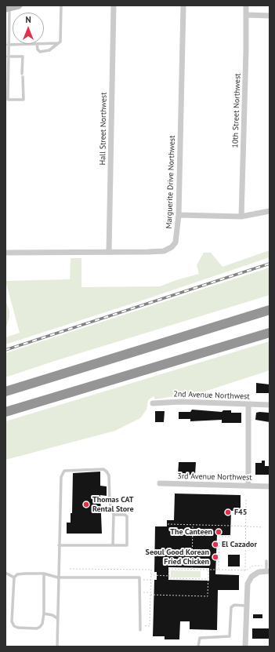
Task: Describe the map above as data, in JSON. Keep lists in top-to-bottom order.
{
  "streets": {
    "street": [
      "10th Street Northwest",
      "Hall Street Northwest",
      "Marguerite Drive Northwest",
      "2nd Avenue Northwest",
      "3rd Avenue Northwest"
    ]
  },
  "crossings": [
    ["Hall Street Northwest", "Marguerite Drive Northwest"]
  ],
  "places": [
    "Thomas CAT Rental Store",
    "F45",
    "The Canteen",
    "El Cazador",
    "Seoul Good Korean Fried Chicken"
  ],
  "north": "top"
}
